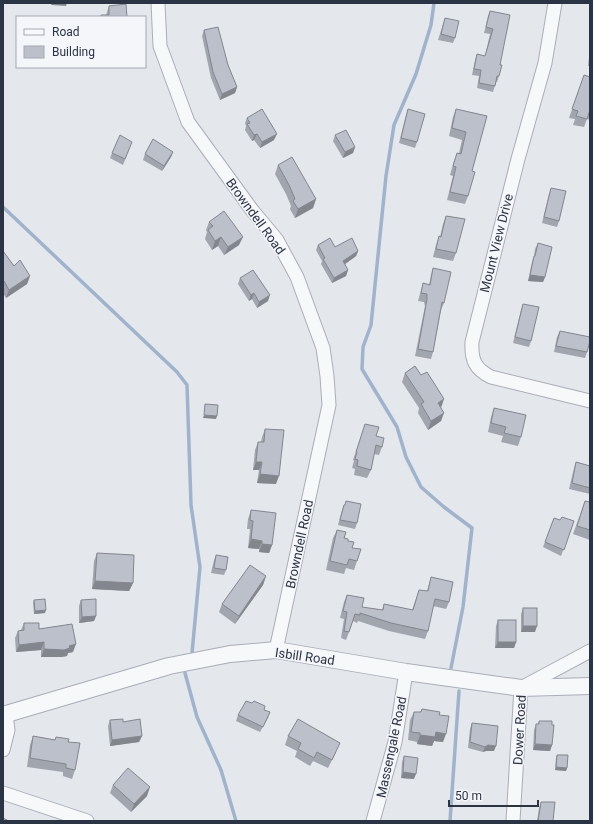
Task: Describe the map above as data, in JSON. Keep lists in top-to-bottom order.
{
  "streets": {
    "street": [
      "Browndell Road",
      "Mount View Drive",
      "Isbill Road",
      "Dower Road",
      "Massengale Road"
    ]
  },
  "crossings": [
    ["Browndell Road", "Isbill Road"],
    ["Isbill Road", "Dower Road"],
    ["Isbill Road", "Massengale Road"]
  ],
  "legend": ["Road", "Building"],
  "scale_bar": "50 m"
}
